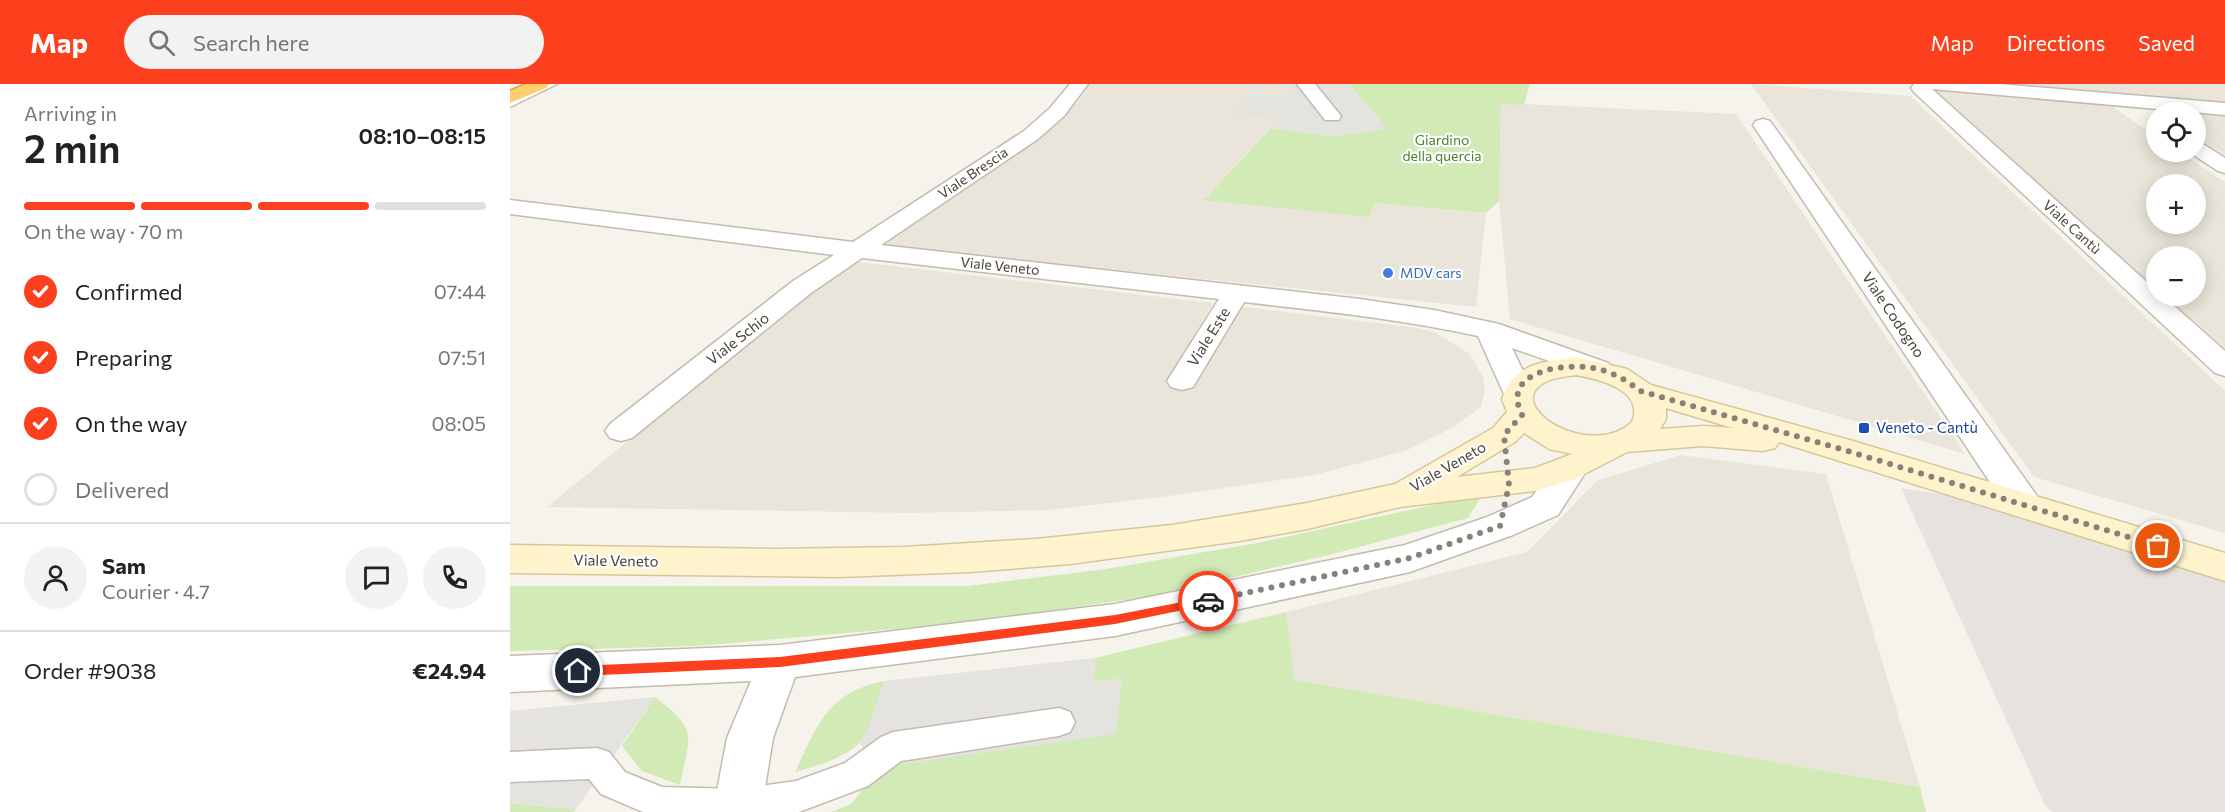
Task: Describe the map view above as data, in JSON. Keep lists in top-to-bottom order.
{
  "streets": {
    "main road": ["Viale Veneto"],
    "street": [
      "Viale Brescia",
      "Viale Cantù",
      "Viale Codogno",
      "Viale Este",
      "Viale Schio"
    ]
  },
  "crossings": [
    ["Viale Brescia", "Viale Veneto"],
    ["Viale Brescia", "Viale Schio"],
    ["Viale Veneto", "Viale Este"],
    ["Viale Veneto", "Viale Schio"]
  ],
  "parks": ["Giardino della quercia"],
  "places": {
    "other": ["MDV cars"],
    "transit": ["Veneto - Cantù"]
  },
  "page": {
    "header": "Map",
    "search": "Search here",
    "nav": ["Map", "Directions", "Saved"],
    "heading": ["2 min", "Arriving in", "08:10–08:15"],
    "panel": [
      "Sam",
      "Courier · 4.7",
      "Order #9038",
      "€24.94"
    ],
    "map_buttons": ["+", "−"],
    "bar": "On the way · 70 m",
    "list": [
      ["Confirmed", "07:44"],
      ["Preparing", "07:51"],
      ["On the way", "08:05"],
      "Delivered"
    ]
  }
}
